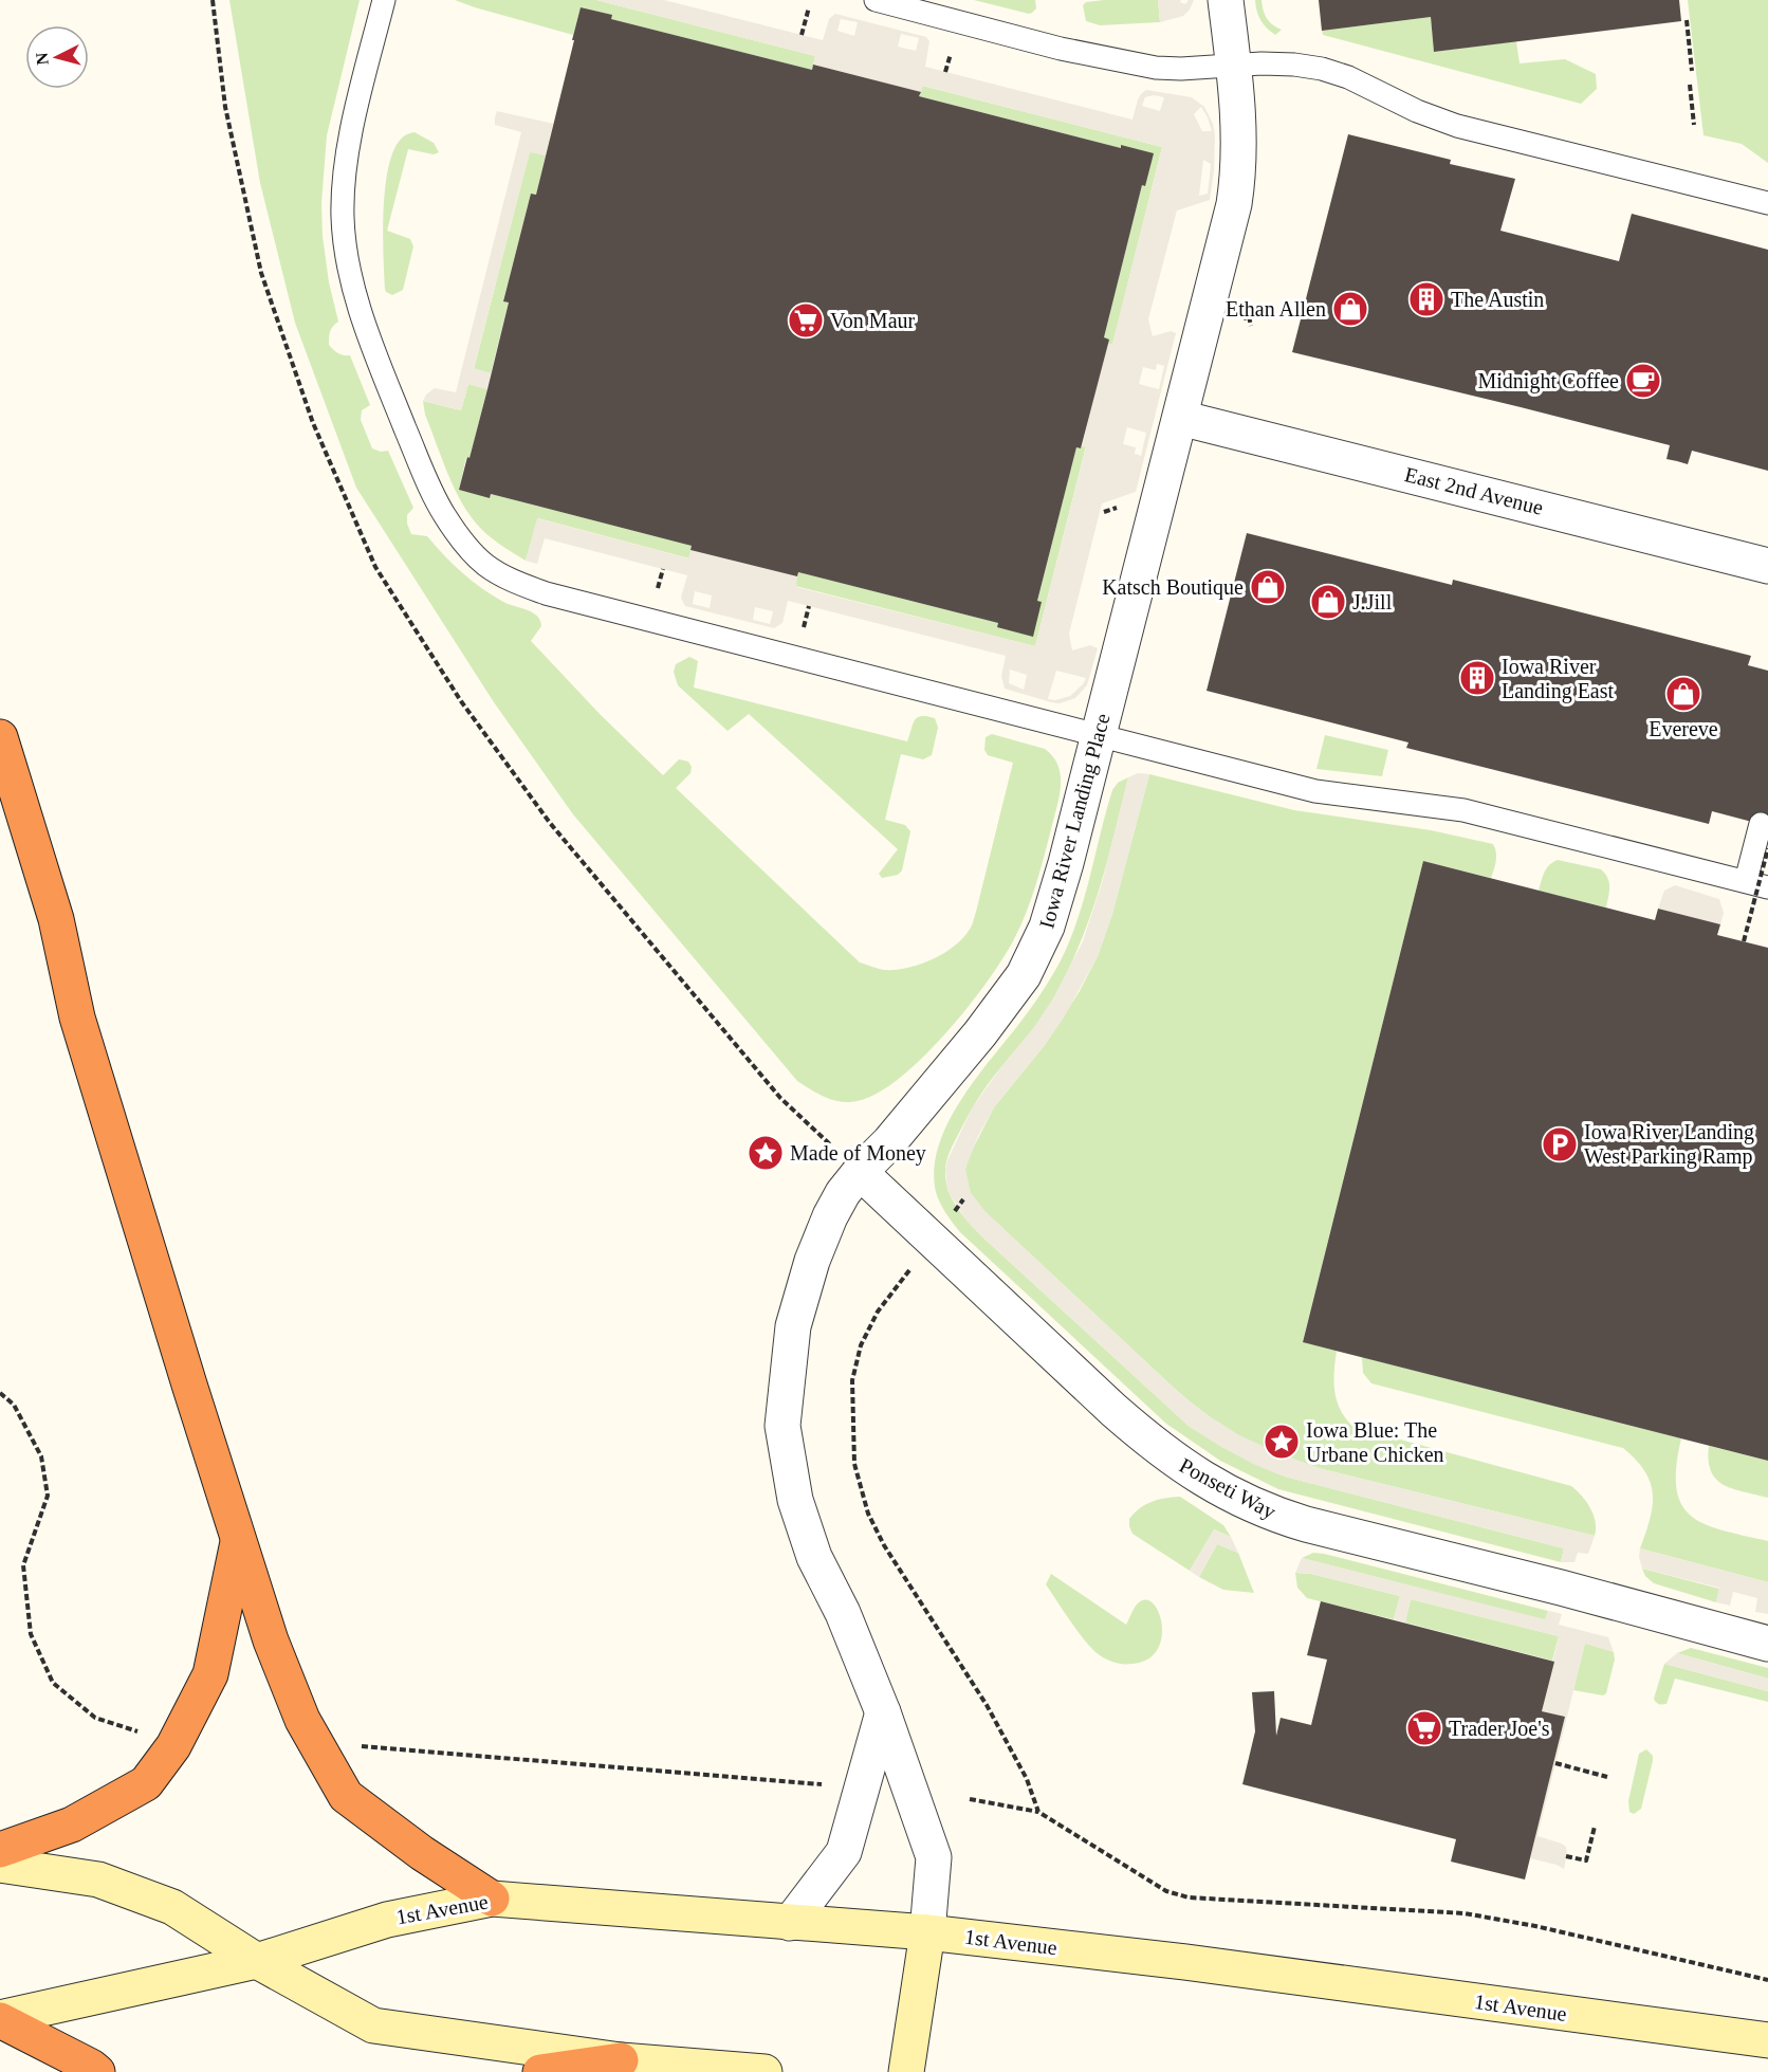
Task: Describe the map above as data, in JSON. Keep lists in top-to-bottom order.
{
  "streets": {
    "main road": ["1st Avenue"],
    "street": ["East 2nd Avenue", "Iowa River Landing Place", "Ponseti Way"]
  },
  "crossings": [
    ["East 2nd Avenue", "Iowa River Landing Place"],
    ["Iowa River Landing Place", "Ponseti Way"],
    ["Iowa River Landing Place", "1st Avenue"]
  ],
  "places": {
    "building": ["The Austin", "Iowa River Landing East"],
    "shop": [
      "Ethan Allen",
      "Katsch Boutique",
      "J.Jill",
      "Evereve"
    ],
    "supermarket": ["Von Maur", "Trader Joe's"],
    "cafe": ["Midnight Coffee"],
    "parking": ["Iowa River Landing West Parking Ramp"],
    "place": ["Made of Money", "Iowa Blue: The Urbane Chicken"]
  },
  "north": "left"
}
